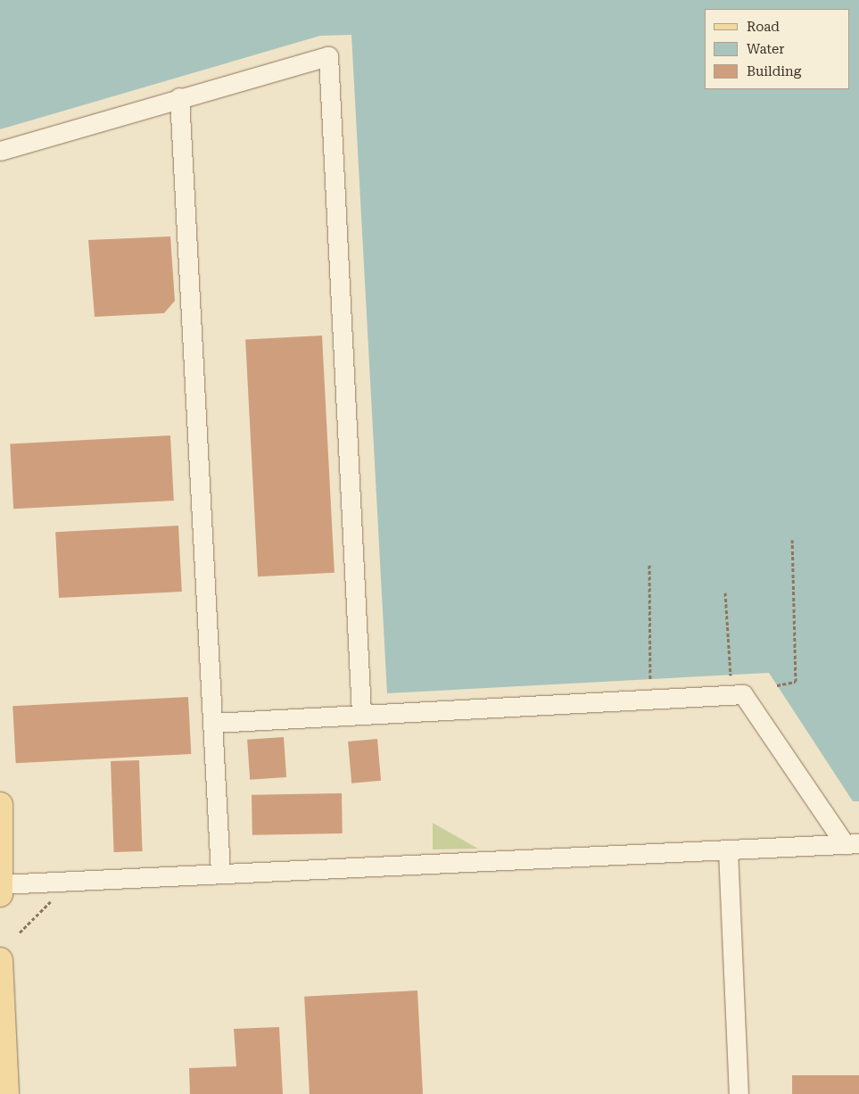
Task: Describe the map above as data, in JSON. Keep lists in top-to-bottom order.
{
  "legend": ["Road", "Water", "Building"]
}
